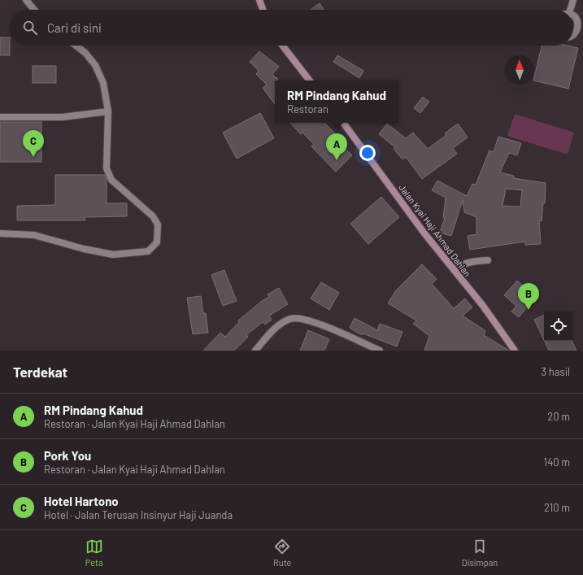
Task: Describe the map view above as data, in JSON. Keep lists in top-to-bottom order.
{
  "streets": {
    "main road": ["Jalan Kyai Haji Ahmad Dahlan"]
  },
  "north": "top",
  "page": {
    "search": "Cari di sini",
    "popup": ["RM Pindang Kahud", "Restoran"],
    "pins": ["C", "A", "B"],
    "heading": ["Terdekat", "3 hasil"],
    "list": [
      {
        "mark": "A",
        "name": "RM Pindang Kahud",
        "note": "Restoran · Jalan Kyai Haji Ahmad Dahlan",
        "value": "20 m"
      },
      {
        "mark": "B",
        "name": "Pork You",
        "note": "Restoran · Jalan Kyai Haji Ahmad Dahlan",
        "value": "140 m"
      },
      {
        "mark": "C",
        "name": "Hotel Hartono",
        "note": "Hotel · Jalan Terusan Insinyur Haji Juanda",
        "value": "210 m"
      }
    ],
    "nav": ["Peta", "Rute", "Disimpan"]
  }
}
